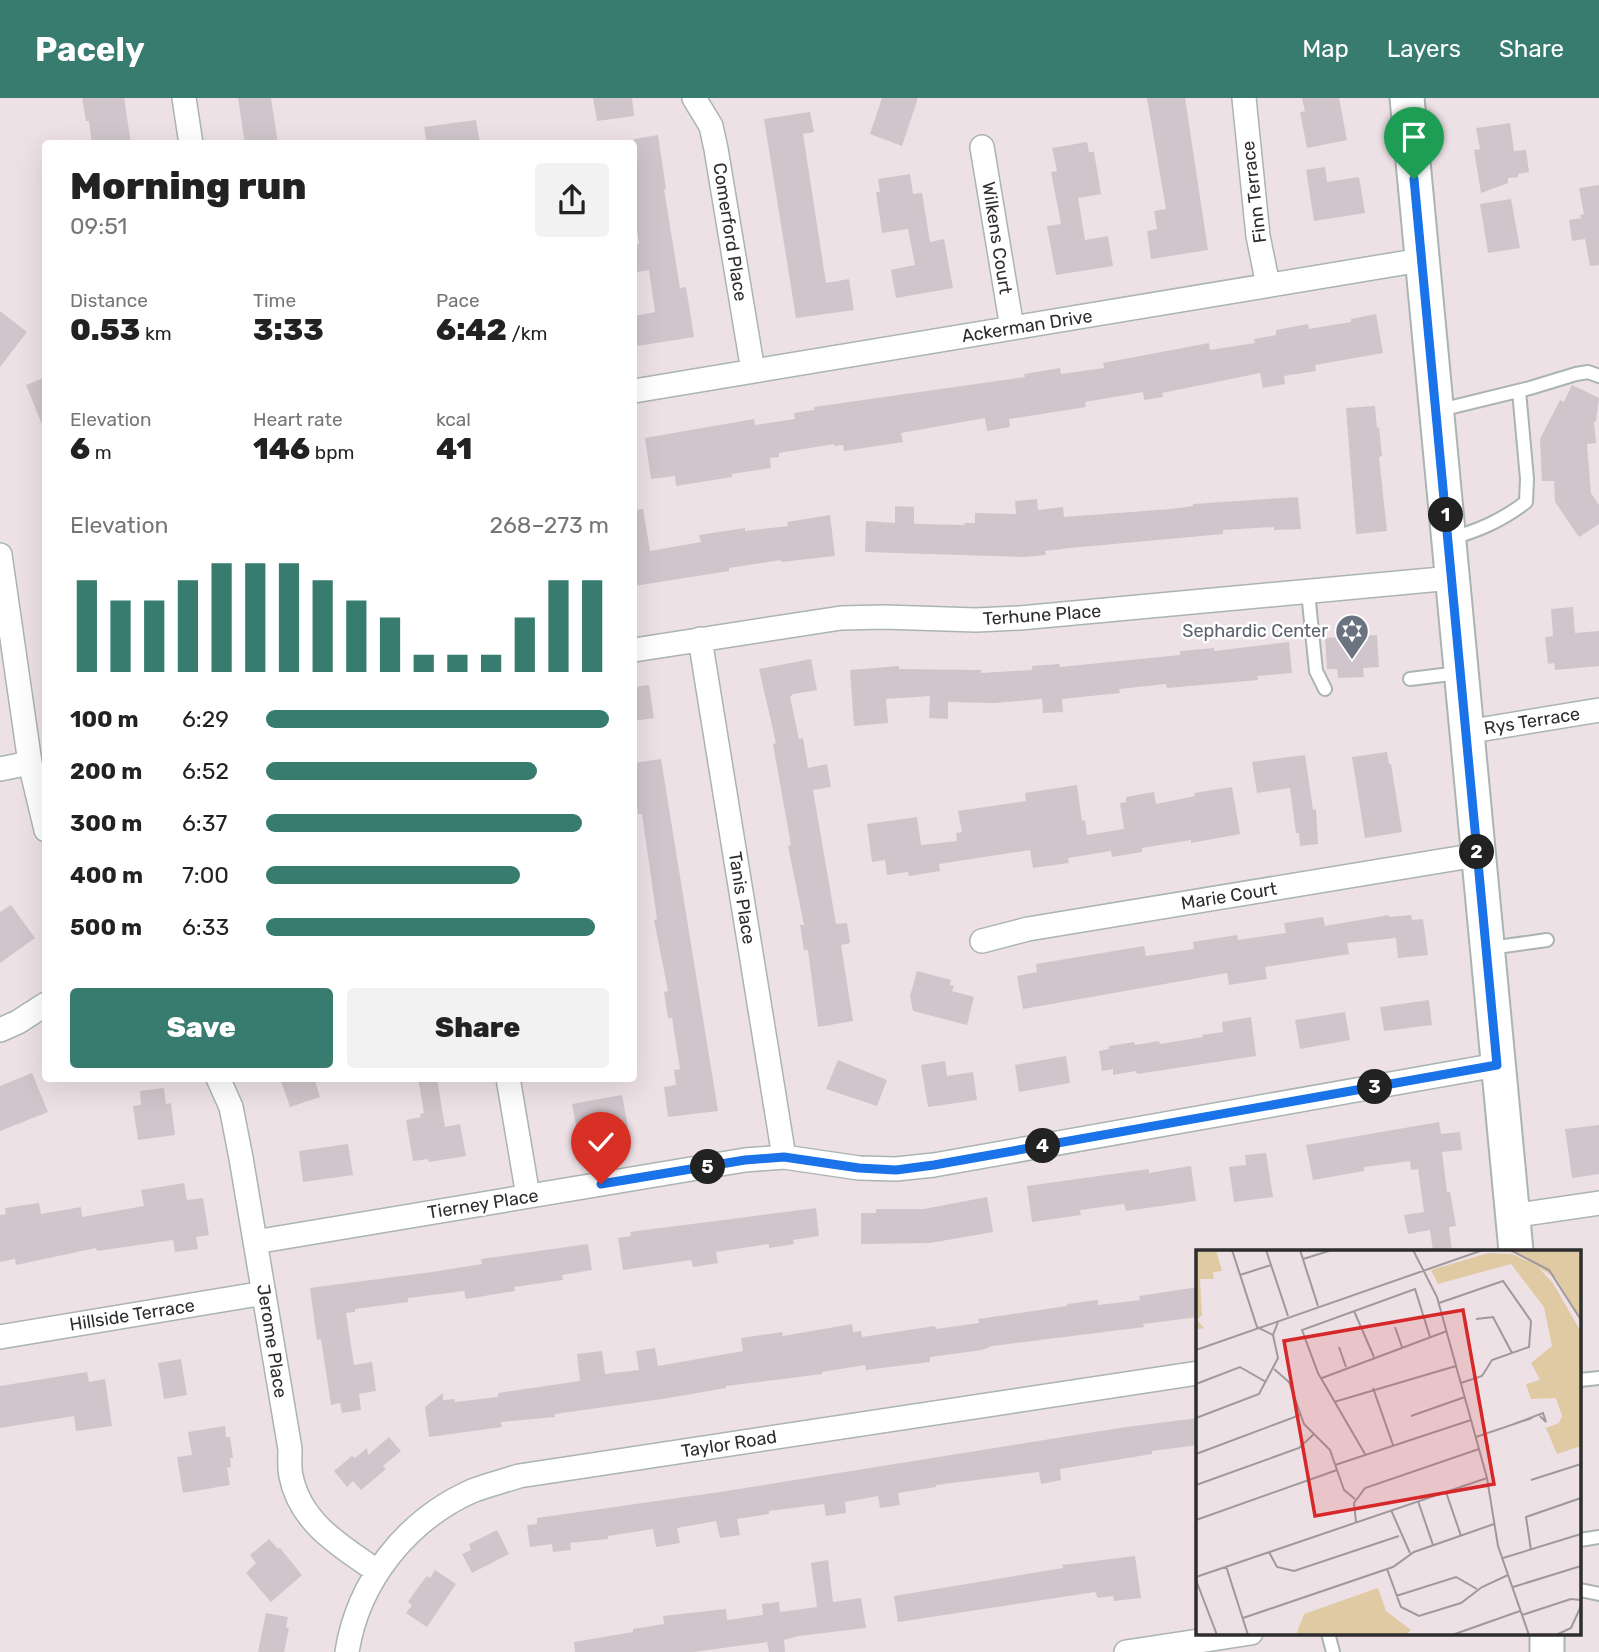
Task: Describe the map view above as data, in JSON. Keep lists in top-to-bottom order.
{
  "streets": {
    "street": [
      "Finn Terrace",
      "Comerford Place",
      "Wilkens Court",
      "Ackerman Drive",
      "Terhune Place",
      "Rys Terrace",
      "Marie Court",
      "Tanis Place",
      "Tierney Place",
      "Hillside Terrace",
      "Jerome Place",
      "Taylor Road"
    ]
  },
  "crossings": [
    ["Finn Terrace", "Ackerman Drive"],
    ["Comerford Place", "Ackerman Drive"],
    ["Wilkens Court", "Ackerman Drive"],
    ["Terhune Place", "Tanis Place"],
    ["Tanis Place", "Tierney Place"],
    ["Tierney Place", "Jerome Place"],
    ["Hillside Terrace", "Jerome Place"],
    ["Jerome Place", "Taylor Road"]
  ],
  "places": {
    "synagogue": ["Sephardic Center"]
  },
  "page": {
    "header": "Pacely",
    "nav": ["Map", "Layers", "Share"],
    "heading": ["Morning run", "09:51"],
    "stats": [
      ["Distance", "0.53 km"],
      ["Time", "3:33"],
      ["Pace", "6:42 /km"],
      ["Elevation", "6 m"],
      ["Heart rate", "146 bpm"],
      ["kcal", "41"]
    ],
    "pins": [
      "1",
      "2",
      "3",
      "4",
      "5"
    ],
    "chart": ["Elevation", "268–273 m"],
    "list": [
      {
        "name": "100 m",
        "note": "6:29"
      },
      {
        "name": "200 m",
        "note": "6:52"
      },
      {
        "name": "300 m",
        "note": "6:37"
      },
      {
        "name": "400 m",
        "note": "7:00"
      },
      {
        "name": "500 m",
        "note": "6:33"
      }
    ],
    "buttons": ["Save", "Share"]
  }
}
